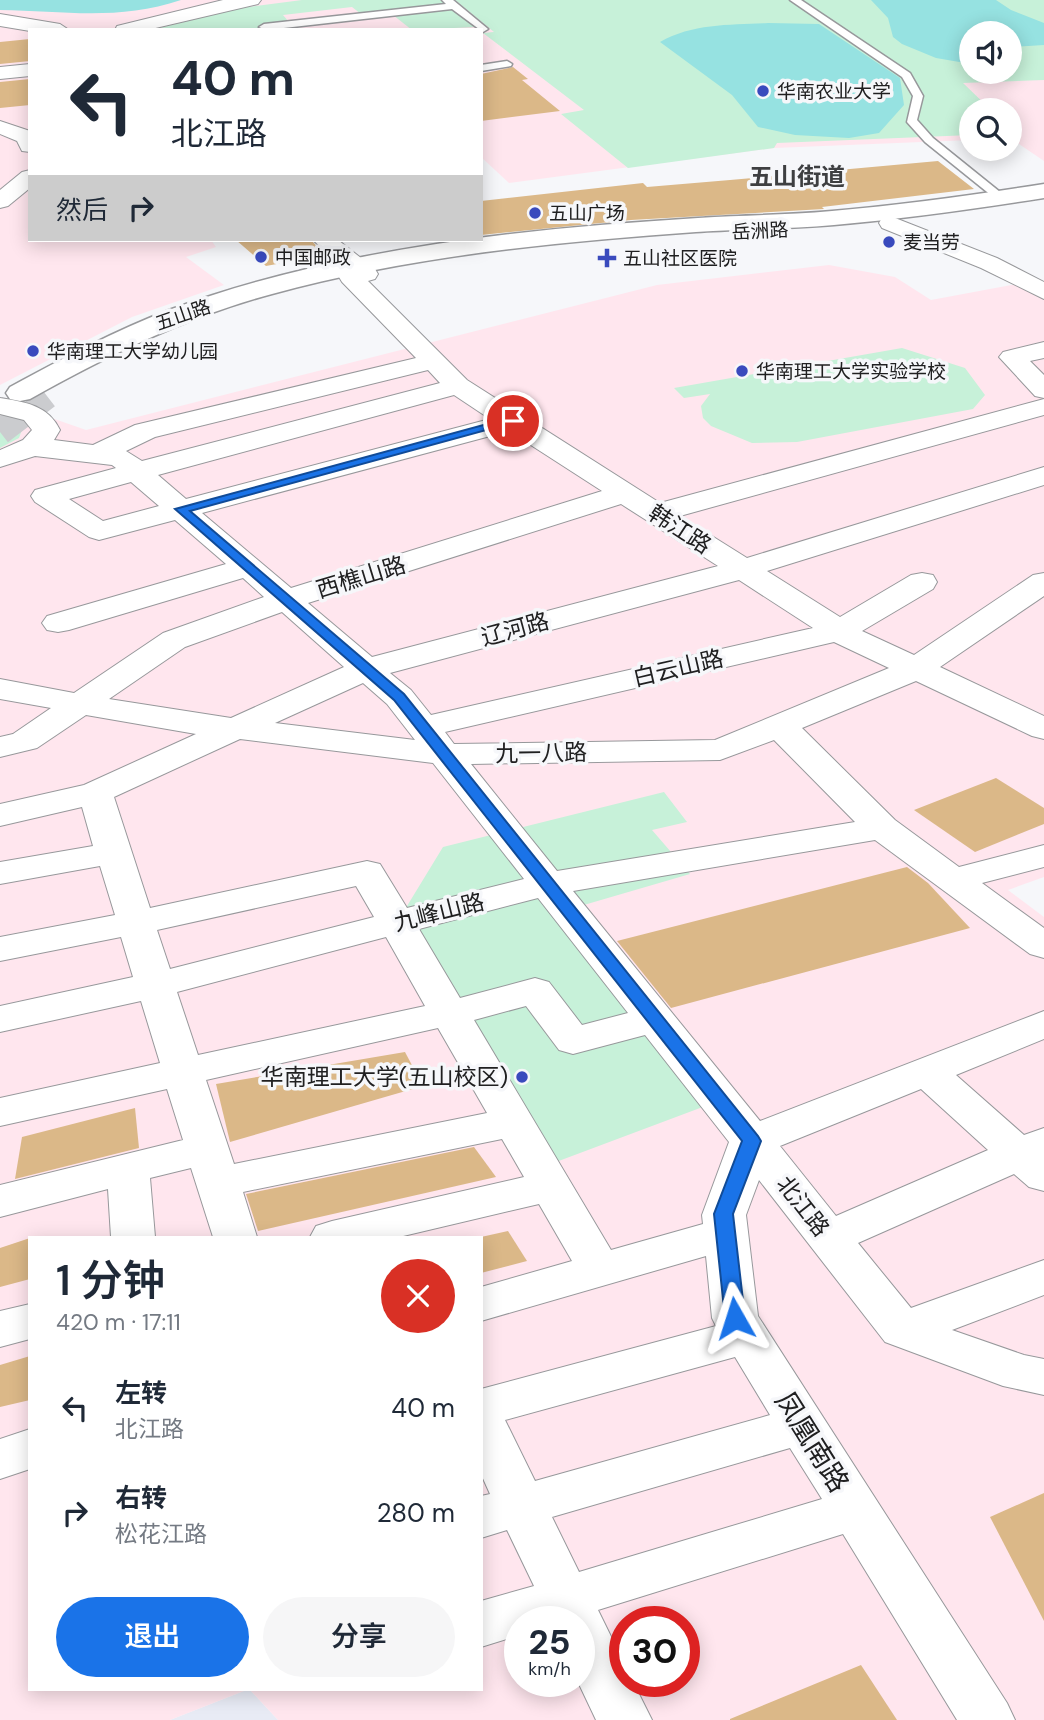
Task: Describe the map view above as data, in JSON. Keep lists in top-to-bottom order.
{
  "streets": {
    "main road": ["岳洲路", "五山路"],
    "street": [
      "韩江路",
      "西樵山路",
      "辽河路",
      "白云山路",
      "九一八路",
      "九峰山路",
      "北江路",
      "凤凰南路"
    ]
  },
  "crossings": [
    ["岳洲路", "五山路"],
    ["岳洲路", "韩江路"],
    ["五山路", "韩江路"],
    ["韩江路", "西樵山路"],
    ["韩江路", "辽河路"],
    ["韩江路", "白云山路"],
    ["韩江路", "九一八路"],
    ["西樵山路", "九一八路"],
    ["西樵山路", "北江路"],
    ["辽河路", "九一八路"],
    ["辽河路", "北江路"],
    ["白云山路", "九一八路"],
    ["白云山路", "北江路"],
    ["九一八路", "北江路"],
    ["九峰山路", "北江路"],
    ["北江路", "凤凰南路"]
  ],
  "districts": ["五山街道"],
  "places": {
    "other": [
      "华南农业大学",
      "五山广场",
      "麦当劳",
      "中国邮政",
      "华南理工大学幼儿园",
      "华南理工大学实验学校",
      "华南理工大学(五山校区)"
    ],
    "health": ["五山社区医院"]
  },
  "page": {
    "turn": ["40 m", "北江路"],
    "then": "然后",
    "heading": ["1 分钟", "420 m · 17:11"],
    "list": [
      {
        "name": "左转",
        "note": "北江路",
        "value": "40 m"
      },
      {
        "name": "右转",
        "note": "松花江路",
        "value": "280 m"
      }
    ],
    "buttons": ["退出", "分享"],
    "speed": "25 km/h",
    "limit": "30"
  }
}
